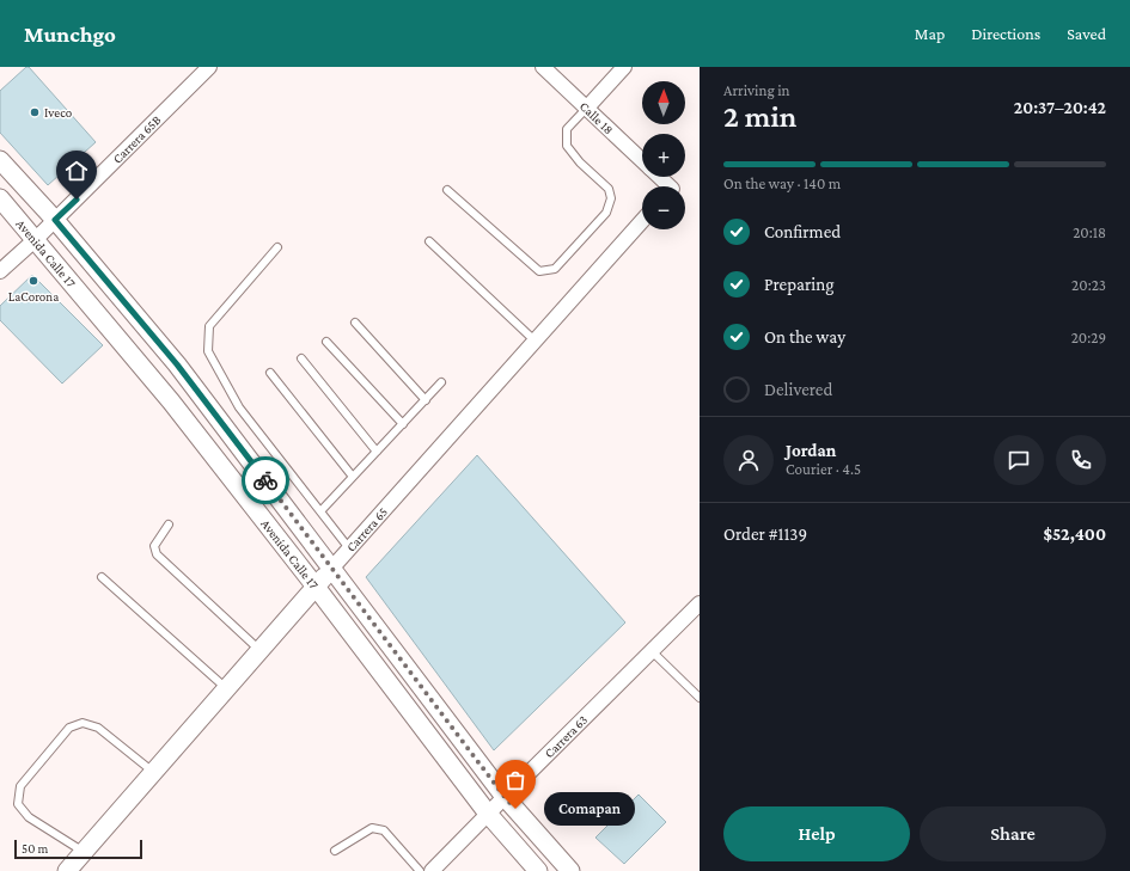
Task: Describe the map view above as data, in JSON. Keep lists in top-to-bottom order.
{
  "streets": {
    "street": [
      "Calle 18",
      "Carrera 65B",
      "Avenida Calle 17",
      "Carrera 65",
      "Carrera 63"
    ]
  },
  "crossings": [
    ["Carrera 65B", "Avenida Calle 17"],
    ["Avenida Calle 17", "Carrera 65"],
    ["Avenida Calle 17", "Carrera 63"]
  ],
  "places": ["Iveco", "LaCorona", "Comapan"],
  "scale_bar": "50 m",
  "north": "top",
  "page": {
    "header": "Munchgo",
    "nav": ["Map", "Directions", "Saved"],
    "heading": ["2 min", "Arriving in", "20:37–20:42"],
    "panel": [
      "Jordan",
      "Courier · 4.5",
      "Order #1139",
      "$52,400"
    ],
    "map_buttons": ["+", "−"],
    "bar": "On the way · 140 m",
    "list": [
      ["Confirmed", "20:18"],
      ["Preparing", "20:23"],
      ["On the way", "20:29"],
      "Delivered"
    ],
    "bubble": "Comapan",
    "buttons": ["Help", "Share"],
    "scale": "50 m"
  }
}
